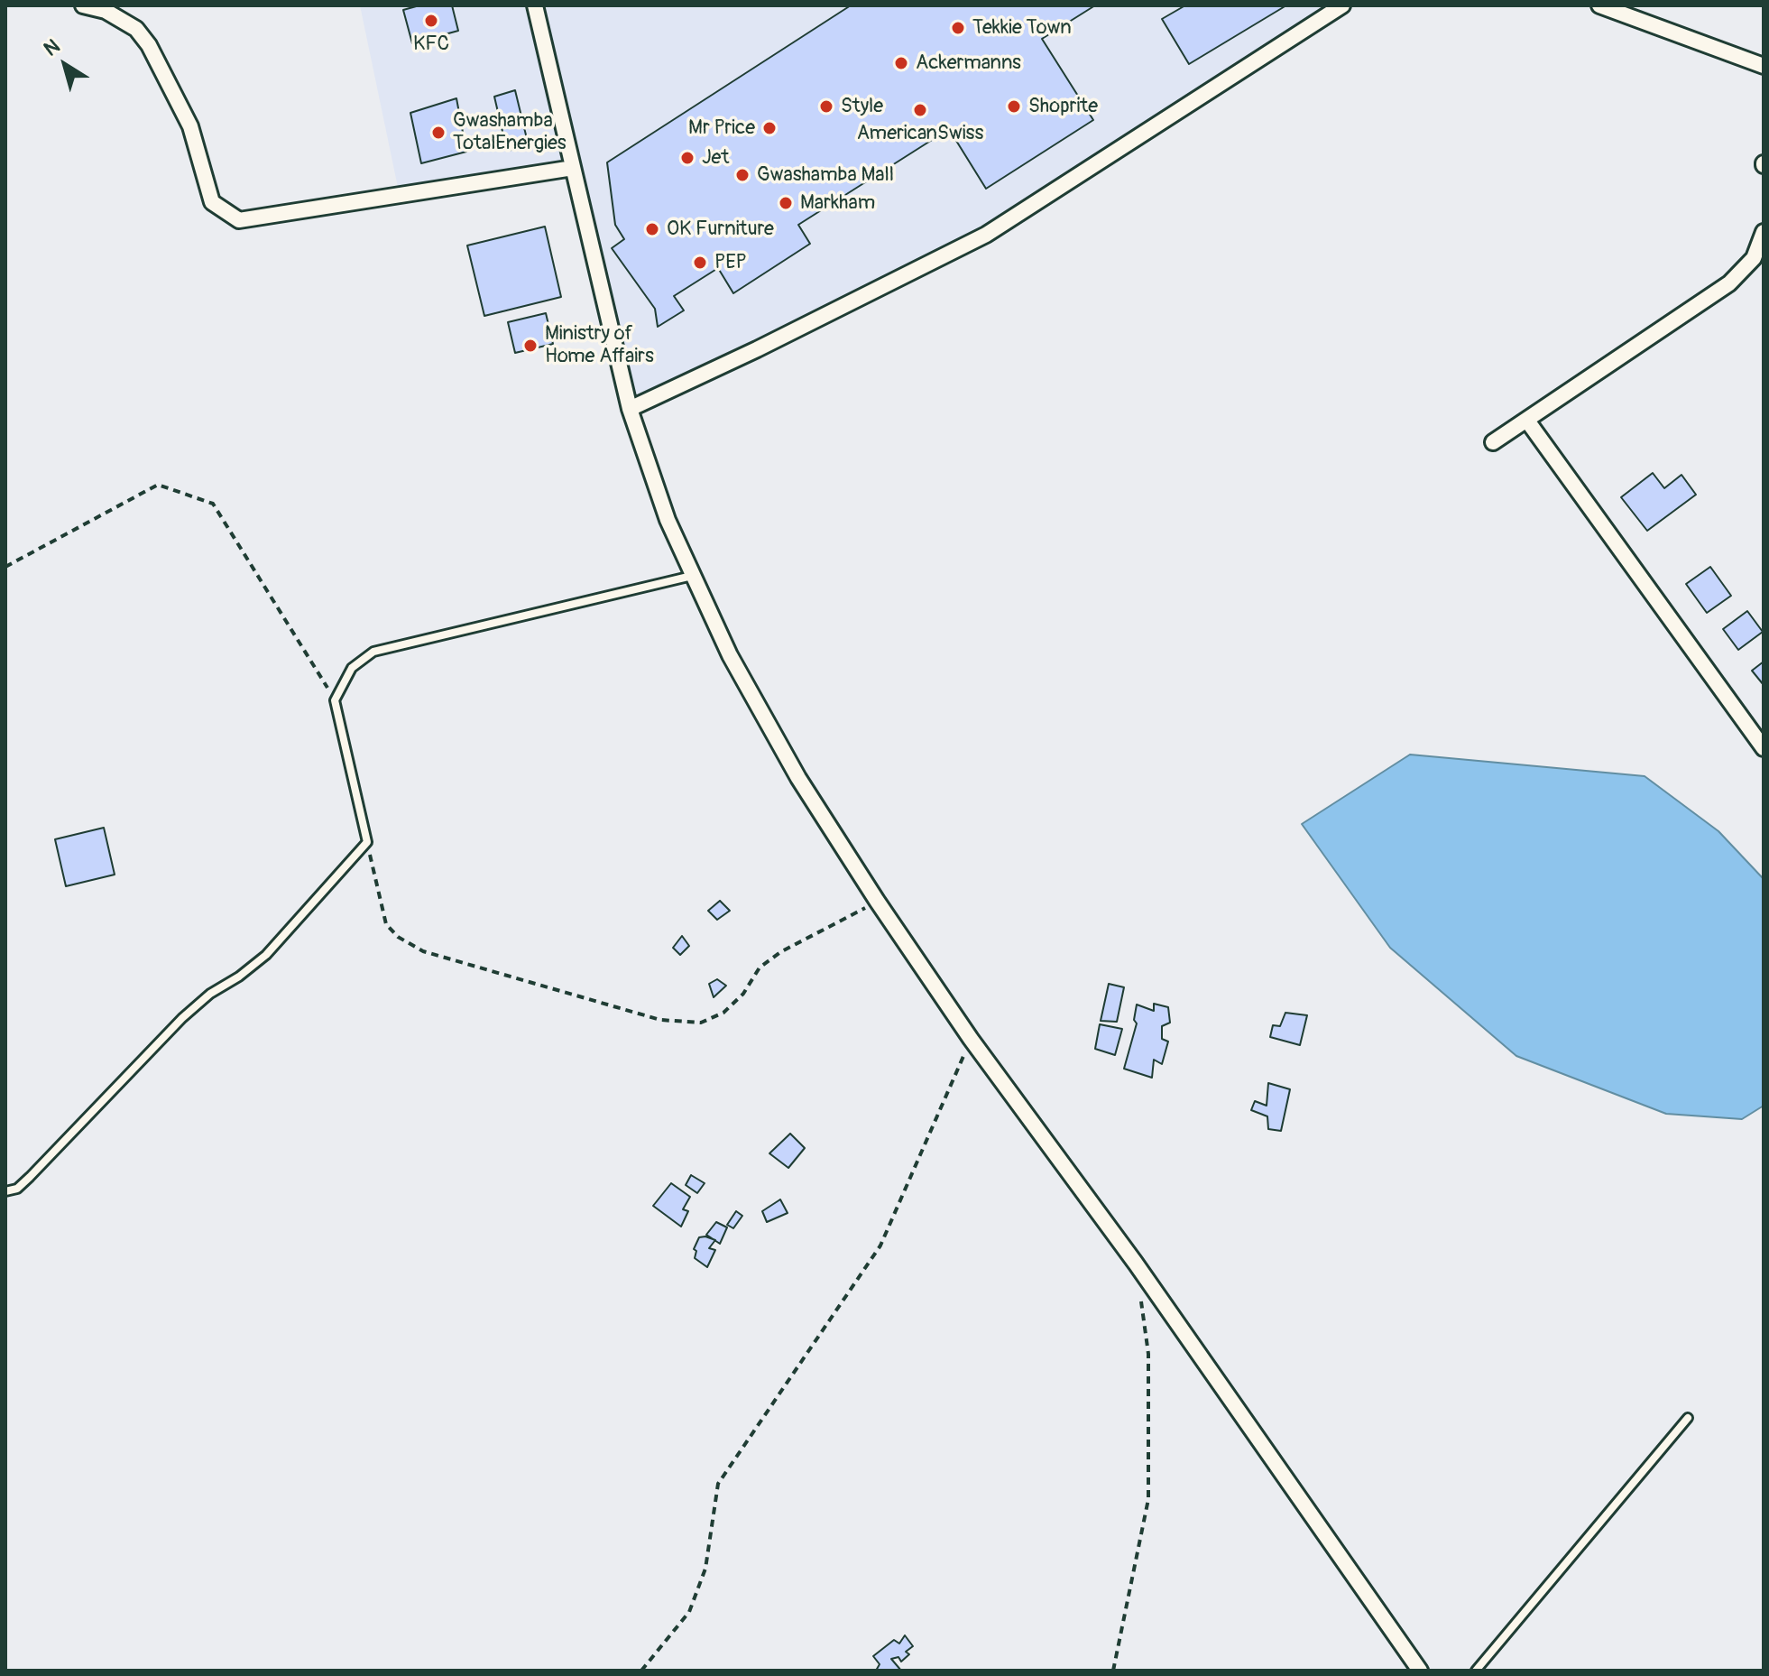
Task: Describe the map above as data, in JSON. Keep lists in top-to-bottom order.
{
  "places": [
    "KFC",
    "Tekkie Town",
    "Ackermanns",
    "Style",
    "Shoprite",
    "AmericanSwiss",
    "Mr Price",
    "Gwashamba TotalEnergies",
    "Jet",
    "Gwashamba Mall",
    "Markham",
    "OK Furniture",
    "PEP",
    "Ministry of Home Affairs"
  ],
  "north": "top left"
}
